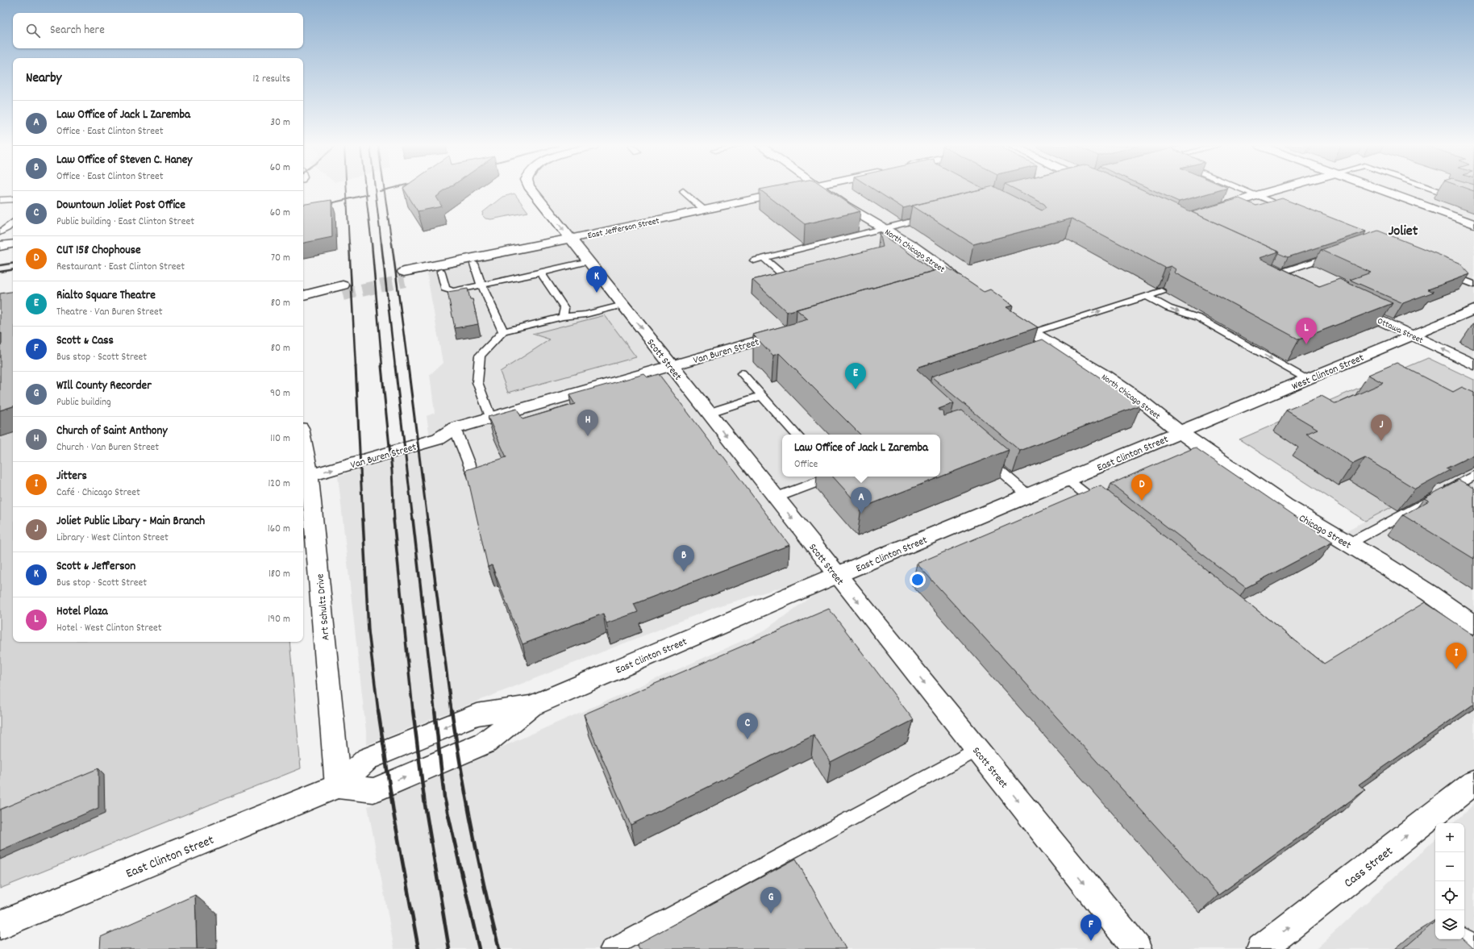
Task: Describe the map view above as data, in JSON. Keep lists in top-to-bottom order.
{
  "streets": {
    "street": [
      "East Jefferson Street",
      "North Chicago Street",
      "Ottawa Street",
      "Van Buren Street",
      "Scott Street",
      "West Clinton Street",
      "East Clinton Street",
      "Chicago Street",
      "Art Schultz Drive",
      "Cass Street"
    ]
  },
  "crossings": [
    ["East Jefferson Street", "Scott Street"],
    ["North Chicago Street", "West Clinton Street"],
    ["North Chicago Street", "East Clinton Street"],
    ["North Chicago Street", "Chicago Street"],
    ["Ottawa Street", "West Clinton Street"],
    ["Van Buren Street", "Scott Street"],
    ["Van Buren Street", "Art Schultz Drive"],
    ["Scott Street", "East Clinton Street"],
    ["West Clinton Street", "East Clinton Street"],
    ["West Clinton Street", "Chicago Street"],
    ["East Clinton Street", "Chicago Street"],
    ["East Clinton Street", "Art Schultz Drive"]
  ],
  "one_way": ["Ottawa Street", "Scott Street", "Cass Street"],
  "districts": ["Joliet"],
  "page": {
    "search": "Search here",
    "heading": ["Nearby", "12 results"],
    "list": [
      {
        "mark": "A",
        "name": "Law Office of Jack L Zaremba",
        "note": "Office · East Clinton Street",
        "value": "30 m"
      },
      {
        "mark": "B",
        "name": "Law Office of Steven C. Haney",
        "note": "Office · East Clinton Street",
        "value": "60 m"
      },
      {
        "mark": "C",
        "name": "Downtown Joliet Post Office",
        "note": "Public building · East Clinton Street",
        "value": "60 m"
      },
      {
        "mark": "D",
        "name": "CUT 158 Chophouse",
        "note": "Restaurant · East Clinton Street",
        "value": "70 m"
      },
      {
        "mark": "E",
        "name": "Rialto Square Theatre",
        "note": "Theatre · Van Buren Street",
        "value": "80 m"
      },
      {
        "mark": "F",
        "name": "Scott & Cass",
        "note": "Bus stop · Scott Street",
        "value": "80 m"
      },
      {
        "mark": "G",
        "name": "WIll County Recorder",
        "note": "Public building",
        "value": "90 m"
      },
      {
        "mark": "H",
        "name": "Church of Saint Anthony",
        "note": "Church · Van Buren Street",
        "value": "110 m"
      },
      {
        "mark": "I",
        "name": "Jitters",
        "note": "Café · Chicago Street",
        "value": "120 m"
      },
      {
        "mark": "J",
        "name": "Joliet Public Libary - Main Branch",
        "note": "Library · West Clinton Street",
        "value": "160 m"
      },
      {
        "mark": "K",
        "name": "Scott & Jefferson",
        "note": "Bus stop · Scott Street",
        "value": "180 m"
      },
      {
        "mark": "L",
        "name": "Hotel Plaza",
        "note": "Hotel · West Clinton Street",
        "value": "190 m"
      }
    ],
    "pins": [
      "K",
      "L",
      "E",
      "H",
      "J",
      "D",
      "A",
      "B",
      "I",
      "C",
      "G",
      "F"
    ],
    "popup": ["Law Office of Jack L Zaremba", "Office"],
    "map_buttons": ["+", "−"]
  }
}
